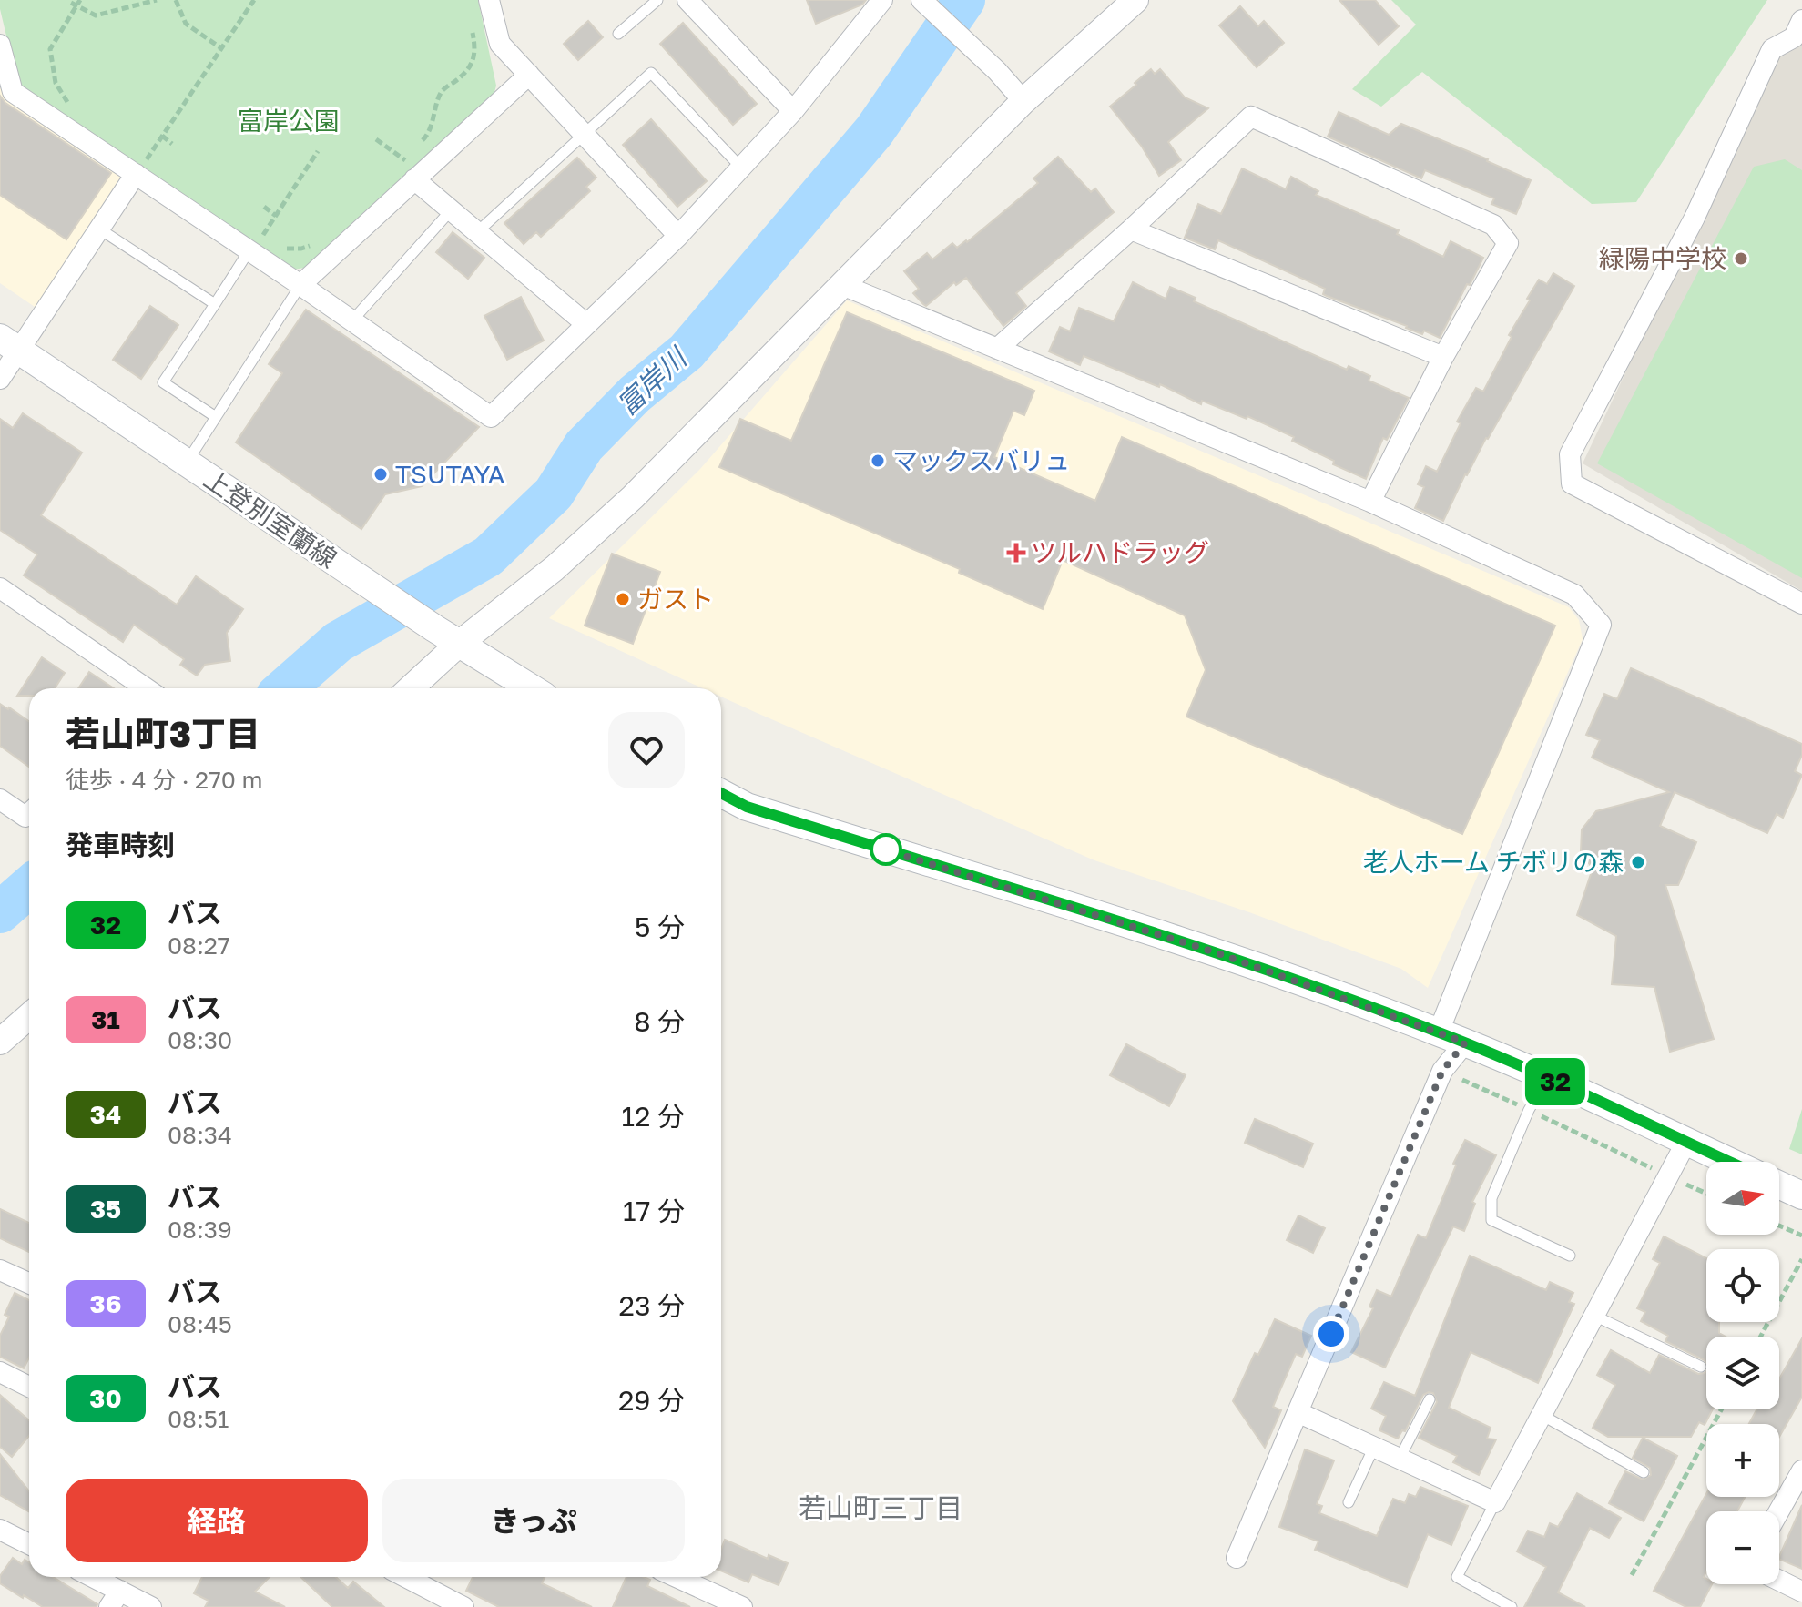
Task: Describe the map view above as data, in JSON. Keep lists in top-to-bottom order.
{
  "streets": {
    "main road": ["上登別室蘭線"]
  },
  "districts": ["若山町三丁目"],
  "water": ["富岸川"],
  "parks": ["富岸公園"],
  "places": {
    "other": [
      "緑陽中学校",
      "マックスバリュ",
      "TSUTAYA",
      "ガスト",
      "老人ホーム チボリの森"
    ],
    "health": ["ツルハドラッグ"]
  },
  "lines": ["bus line 32"],
  "north": "right",
  "page": {
    "on_map": "32",
    "heading": [
      ["若山町3丁目", "徒歩 · 4 分 · 270 m"],
      "発車時刻"
    ],
    "list": [
      {
        "mark": "32",
        "name": "バス",
        "note": "08:27",
        "value": "5 分"
      },
      {
        "mark": "31",
        "name": "バス",
        "note": "08:30",
        "value": "8 分"
      },
      {
        "mark": "34",
        "name": "バス",
        "note": "08:34",
        "value": "12 分"
      },
      {
        "mark": "35",
        "name": "バス",
        "note": "08:39",
        "value": "17 分"
      },
      {
        "mark": "36",
        "name": "バス",
        "note": "08:45",
        "value": "23 分"
      },
      {
        "mark": "30",
        "name": "バス",
        "note": "08:51",
        "value": "29 分"
      }
    ],
    "map_buttons": ["+", "−"],
    "buttons": ["経路", "きっぷ"]
  }
}
